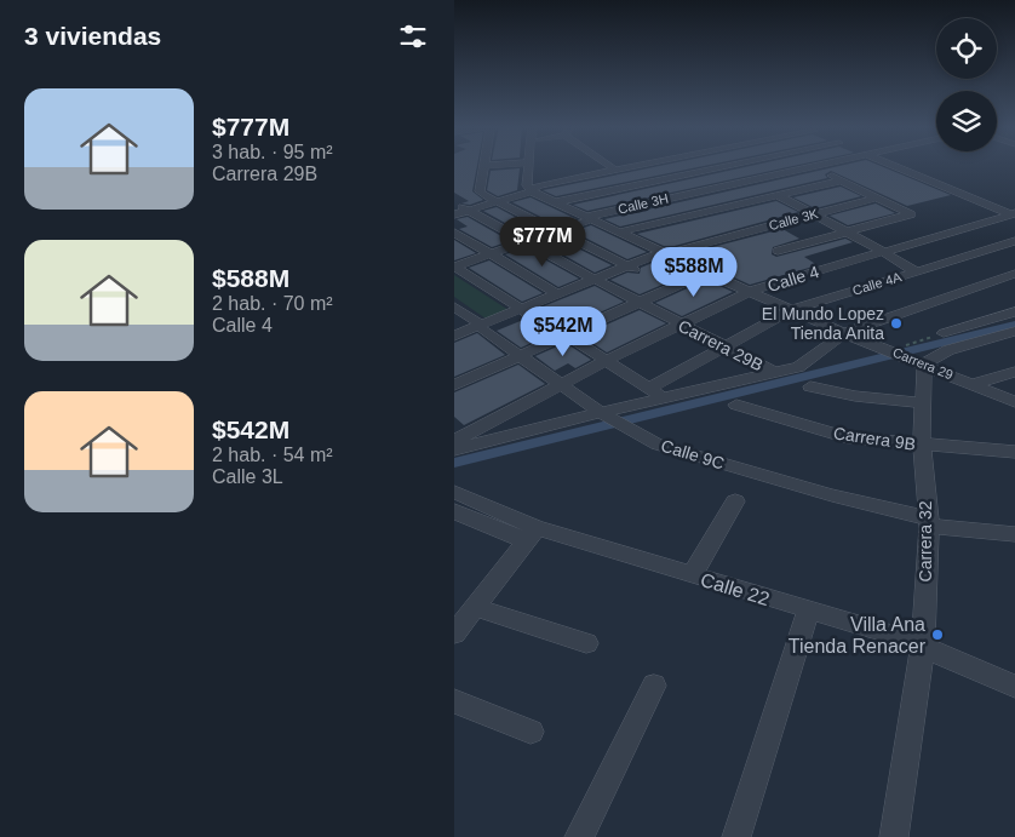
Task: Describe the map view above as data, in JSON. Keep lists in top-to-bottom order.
{
  "streets": {
    "street": [
      "Calle 3H",
      "Calle 3K",
      "Calle 4",
      "Calle 4A",
      "Carrera 29B",
      "Carrera 29",
      "Carrera 9B",
      "Calle 9C",
      "Carrera 32",
      "Calle 22"
    ]
  },
  "crossings": [
    ["Calle 3H", "Carrera 29B"],
    ["Calle 3H", "Carrera 29"],
    ["Calle 3K", "Carrera 29B"],
    ["Calle 3K", "Carrera 29"],
    ["Calle 3K", "Calle 9C"],
    ["Calle 4", "Carrera 29B"],
    ["Calle 4", "Carrera 29"],
    ["Calle 4", "Calle 9C"],
    ["Calle 4A", "Carrera 29B"],
    ["Calle 4A", "Carrera 29"],
    ["Carrera 29", "Carrera 32"],
    ["Carrera 9B", "Carrera 32"],
    ["Calle 9C", "Carrera 32"],
    ["Carrera 32", "Calle 22"]
  ],
  "places": ["El Mundo Lopez Tienda Anita", "Villa Ana Tienda Renacer"],
  "page": {
    "heading": "3 viviendas",
    "list": [
      {
        "name": "$777M",
        "note": "3 hab. · 95 m² · Carrera 29B"
      },
      {
        "name": "$588M",
        "note": "2 hab. · 70 m² · Calle 4"
      },
      {
        "name": "$542M",
        "note": "2 hab. · 54 m² · Calle 3L"
      }
    ],
    "price": ["$777M", "$588M", "$542M"]
  }
}
